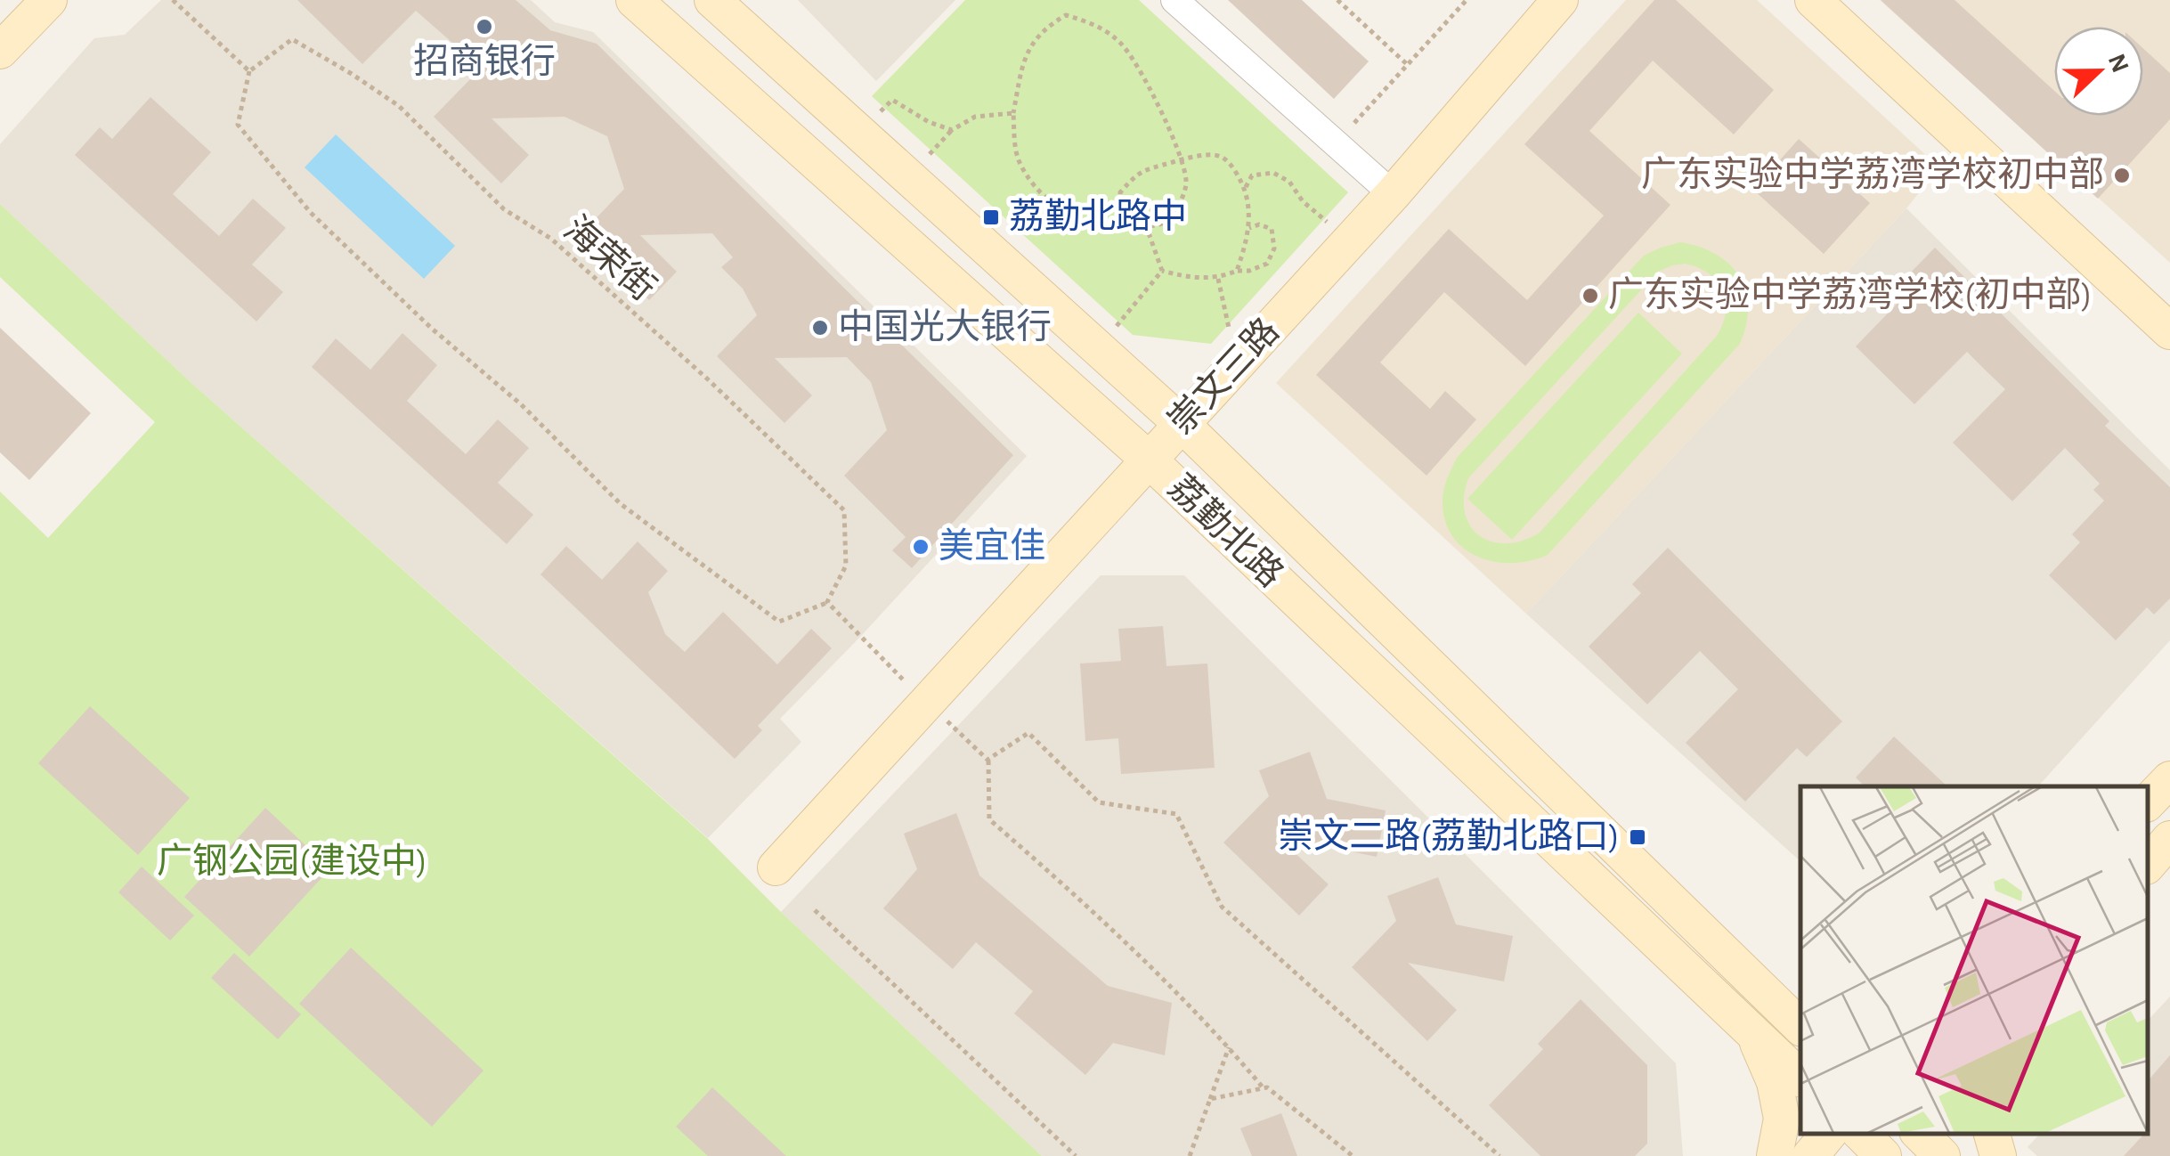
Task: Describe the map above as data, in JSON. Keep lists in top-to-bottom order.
{
  "streets": {
    "main road": ["崇文三路", "荔勤北路"],
    "path": ["海荣街"]
  },
  "crossings": [
    ["崇文三路", "荔勤北路"]
  ],
  "parks": ["广钢公园(建设中)"],
  "places": {
    "other": [
      "招商银行",
      "广东实验中学荔湾学校初中部",
      "广东实验中学荔湾学校(初中部)",
      "中国光大银行",
      "美宜佳"
    ],
    "transit": ["荔勤北路中", "崇文二路(荔勤北路口)"]
  },
  "north": "right"
}
